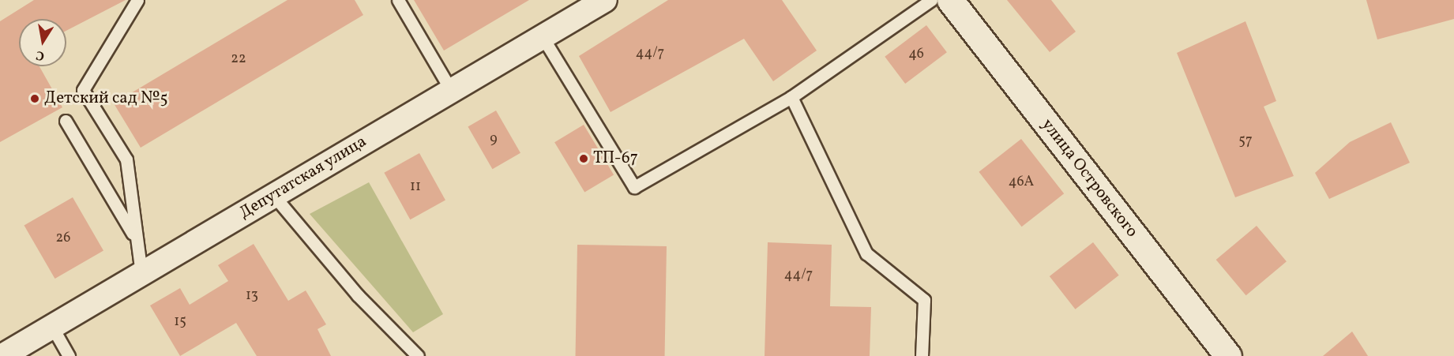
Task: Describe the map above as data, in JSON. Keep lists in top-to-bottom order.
{
  "streets": {
    "main road": ["улица Островского"],
    "street": ["Депутатская улица"]
  },
  "places": ["Детский сад №5", "ТП-67"],
  "house_numbers": [
    "44/7",
    "46",
    "22",
    "9",
    "57",
    "46А",
    "11",
    "26",
    "44/7",
    "13",
    "15"
  ],
  "north": "bottom"
}
